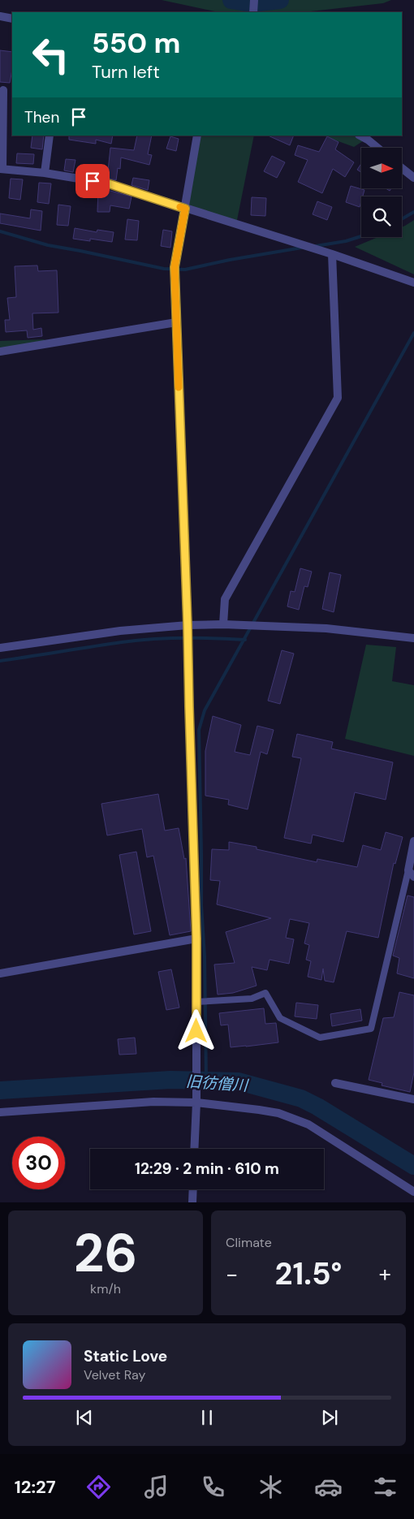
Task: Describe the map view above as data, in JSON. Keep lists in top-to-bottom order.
{
  "water": ["旧彷僧川"],
  "north": "right",
  "page": {
    "turn": ["550 m", "Turn left"],
    "then": "Then",
    "limit": "30",
    "trip": "12:29 · 2 min · 610 m",
    "tile": [
      ["26", "km/h"],
      "Climate"
    ],
    "heat": ["−", "21.5°", "+"],
    "song": ["Static Love", "Velvet Ray"],
    "tabs": "12:27"
  }
}
